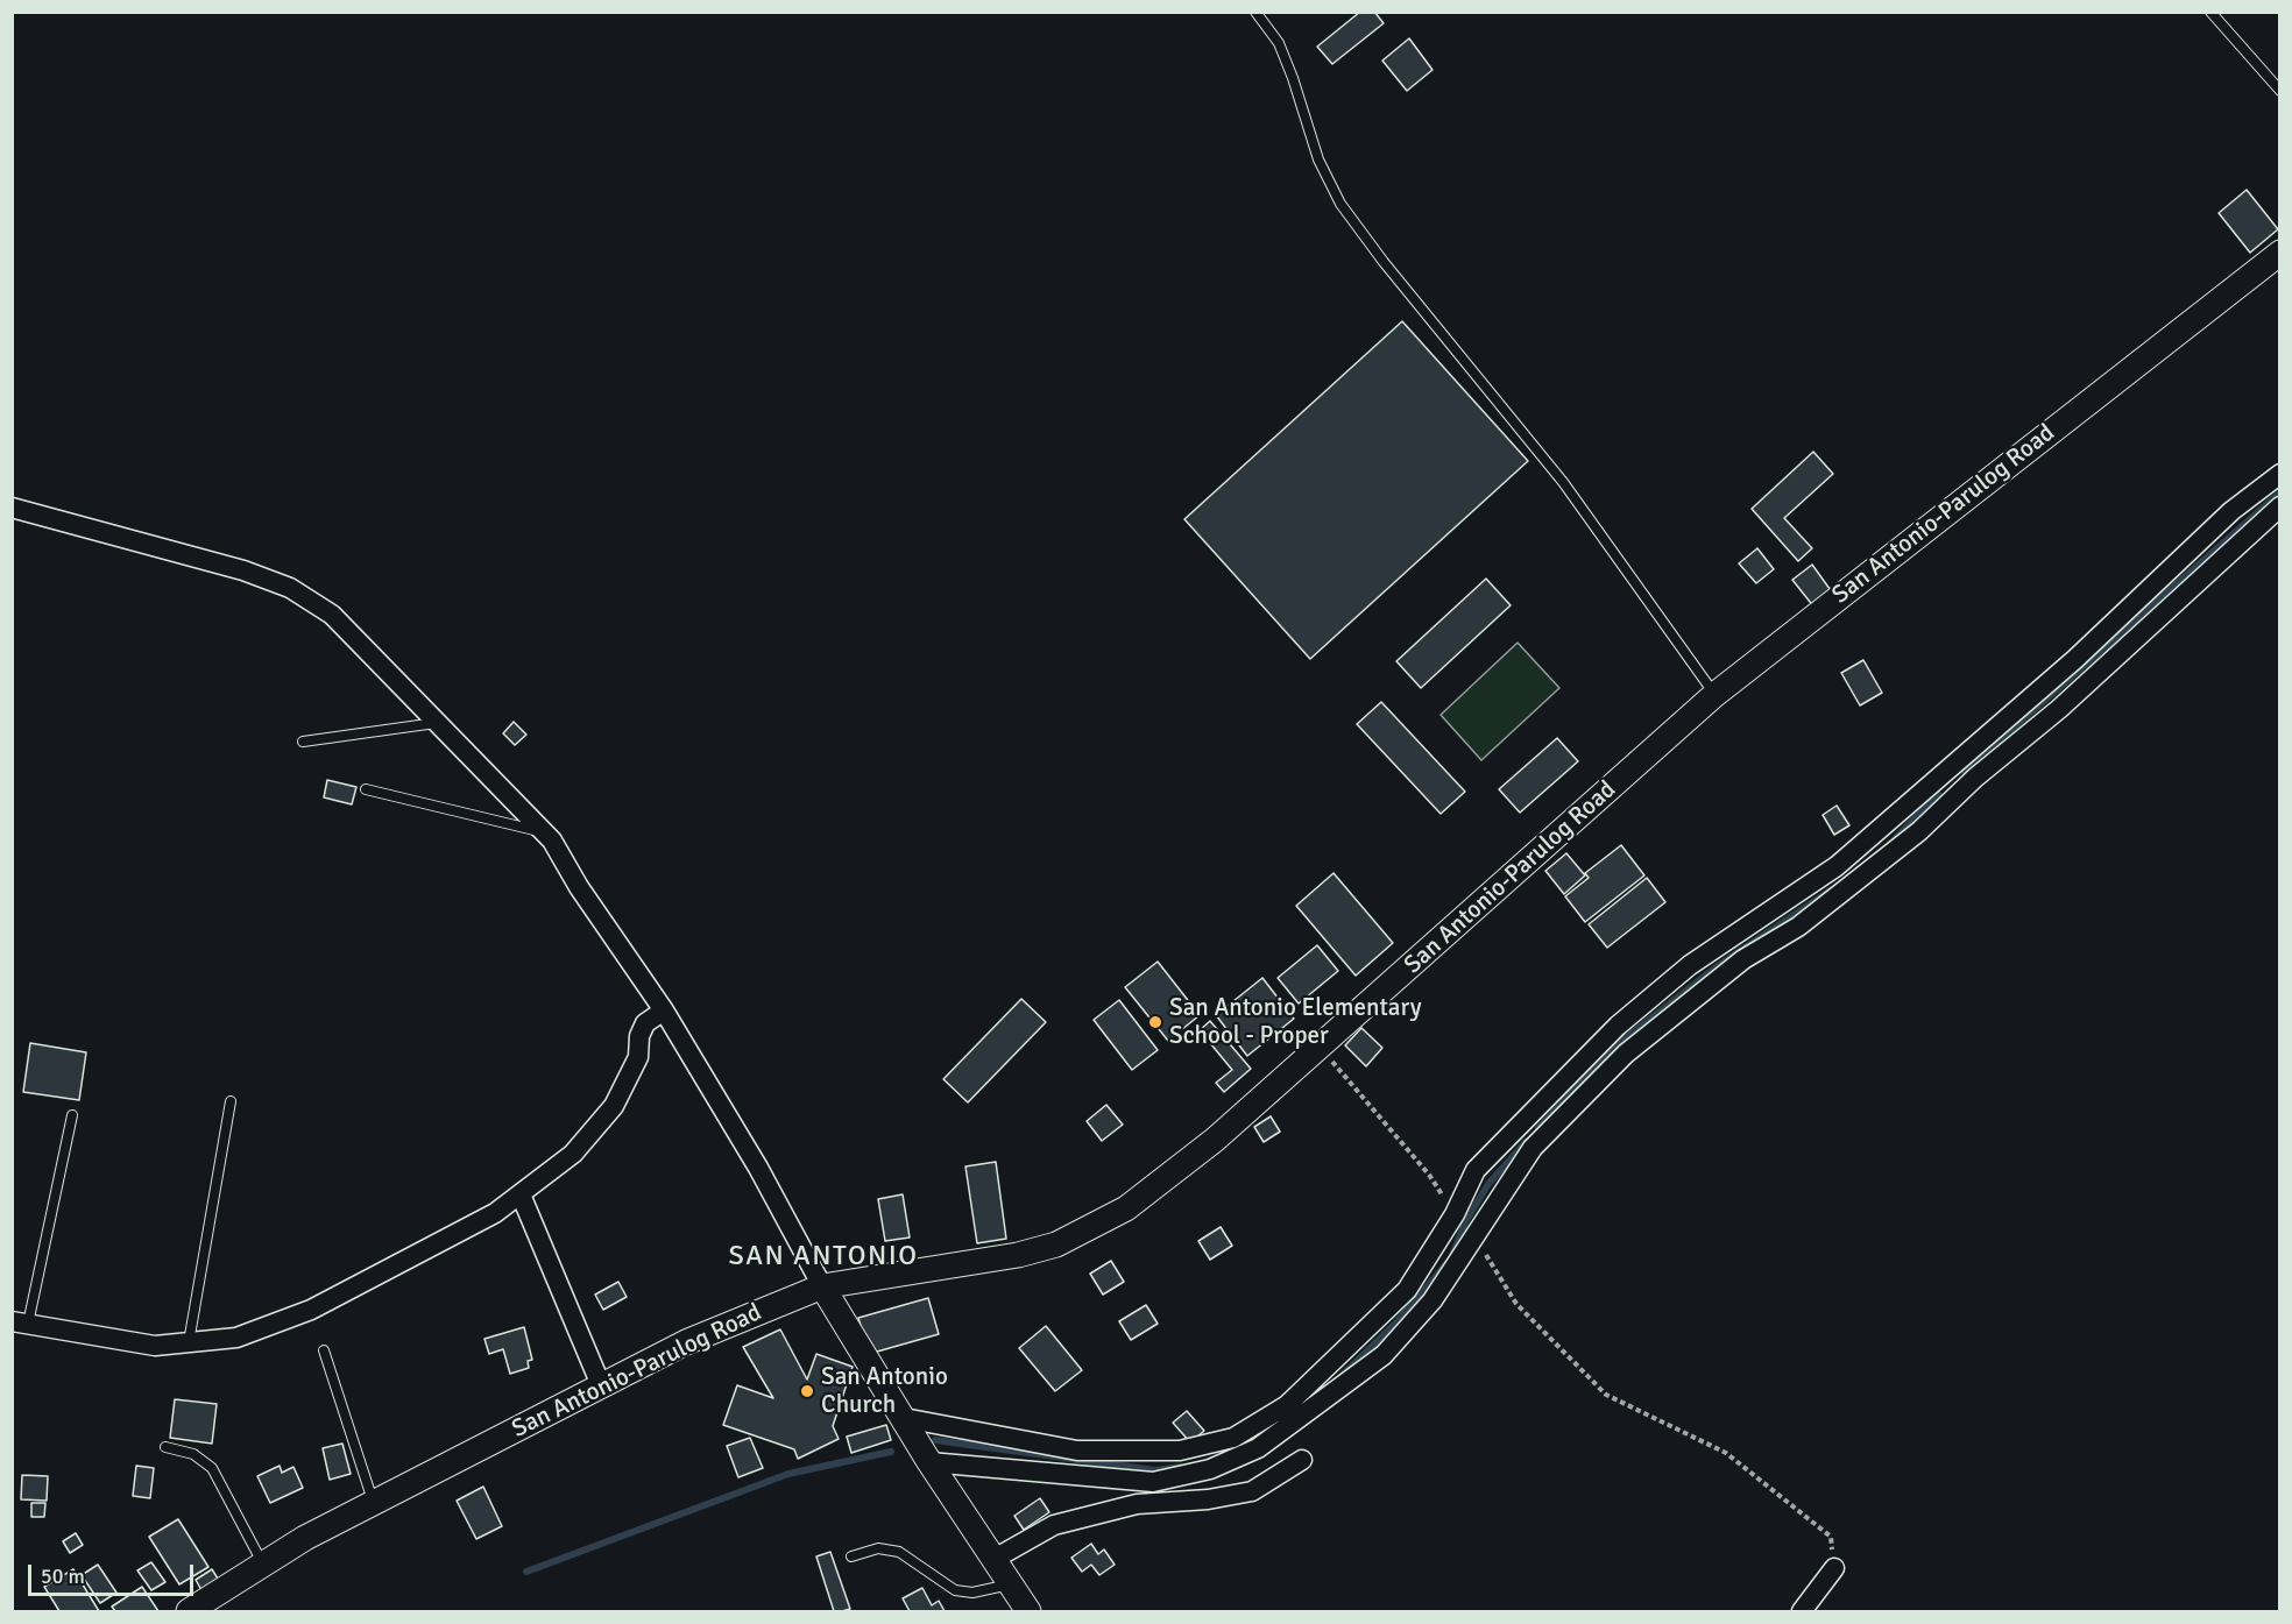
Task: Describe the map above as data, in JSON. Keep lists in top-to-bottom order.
{
  "streets": {
    "street": ["San Antonio-Parulog Road"]
  },
  "districts": ["SAN ANTONIO"],
  "places": ["San Antonio Elementary School - Proper", "San Antonio Church"],
  "scale_bar": "50 m"
}
